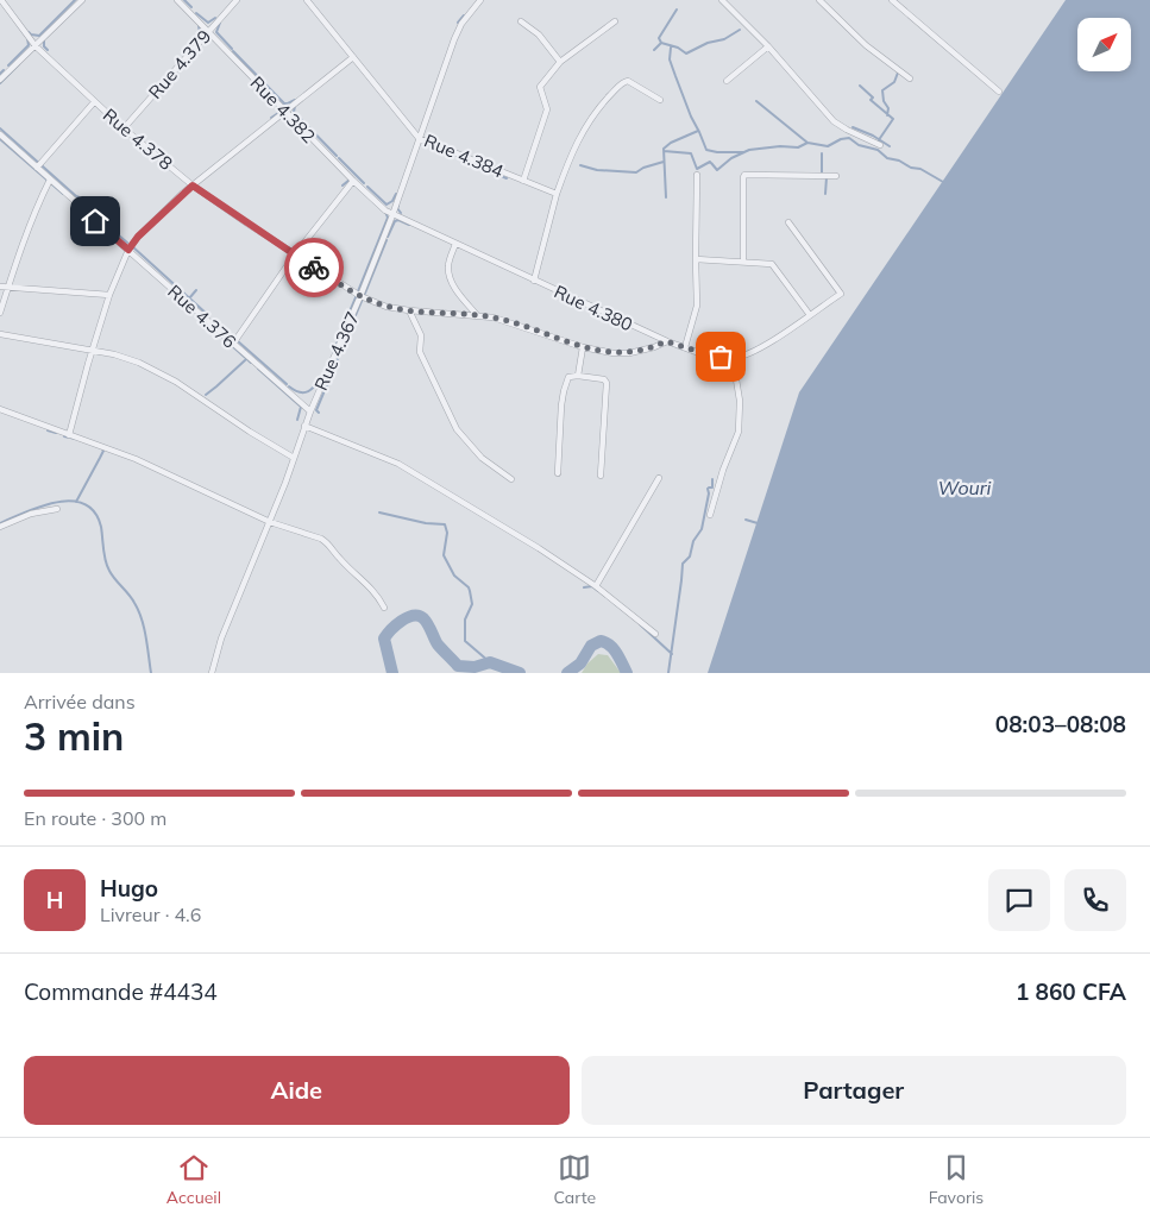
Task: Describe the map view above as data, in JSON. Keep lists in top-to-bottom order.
{
  "streets": {
    "street": [
      "Rue 4.379",
      "Rue 4.382",
      "Rue 4.378",
      "Rue 4.384",
      "Rue 4.380",
      "Rue 4.376",
      "Rue 4.367"
    ]
  },
  "crossings": [
    ["Rue 4.379", "Rue 4.382"],
    ["Rue 4.379", "Rue 4.378"],
    ["Rue 4.382", "Rue 4.380"],
    ["Rue 4.382", "Rue 4.367"],
    ["Rue 4.378", "Rue 4.380"],
    ["Rue 4.378", "Rue 4.367"],
    ["Rue 4.384", "Rue 4.367"],
    ["Rue 4.380", "Rue 4.367"],
    ["Rue 4.376", "Rue 4.367"]
  ],
  "water": ["Wouri"],
  "north": "top right",
  "page": {
    "heading": ["3 min", "Arrivée dans", "08:03–08:08"],
    "panel": [
      "Hugo",
      "Livreur · 4.6",
      "Commande #4434",
      "1 860 CFA"
    ],
    "bar": "En route · 300 m",
    "round": "H",
    "buttons": ["Aide", "Partager"],
    "tabs": ["Accueil", "Carte", "Favoris"]
  }
}
